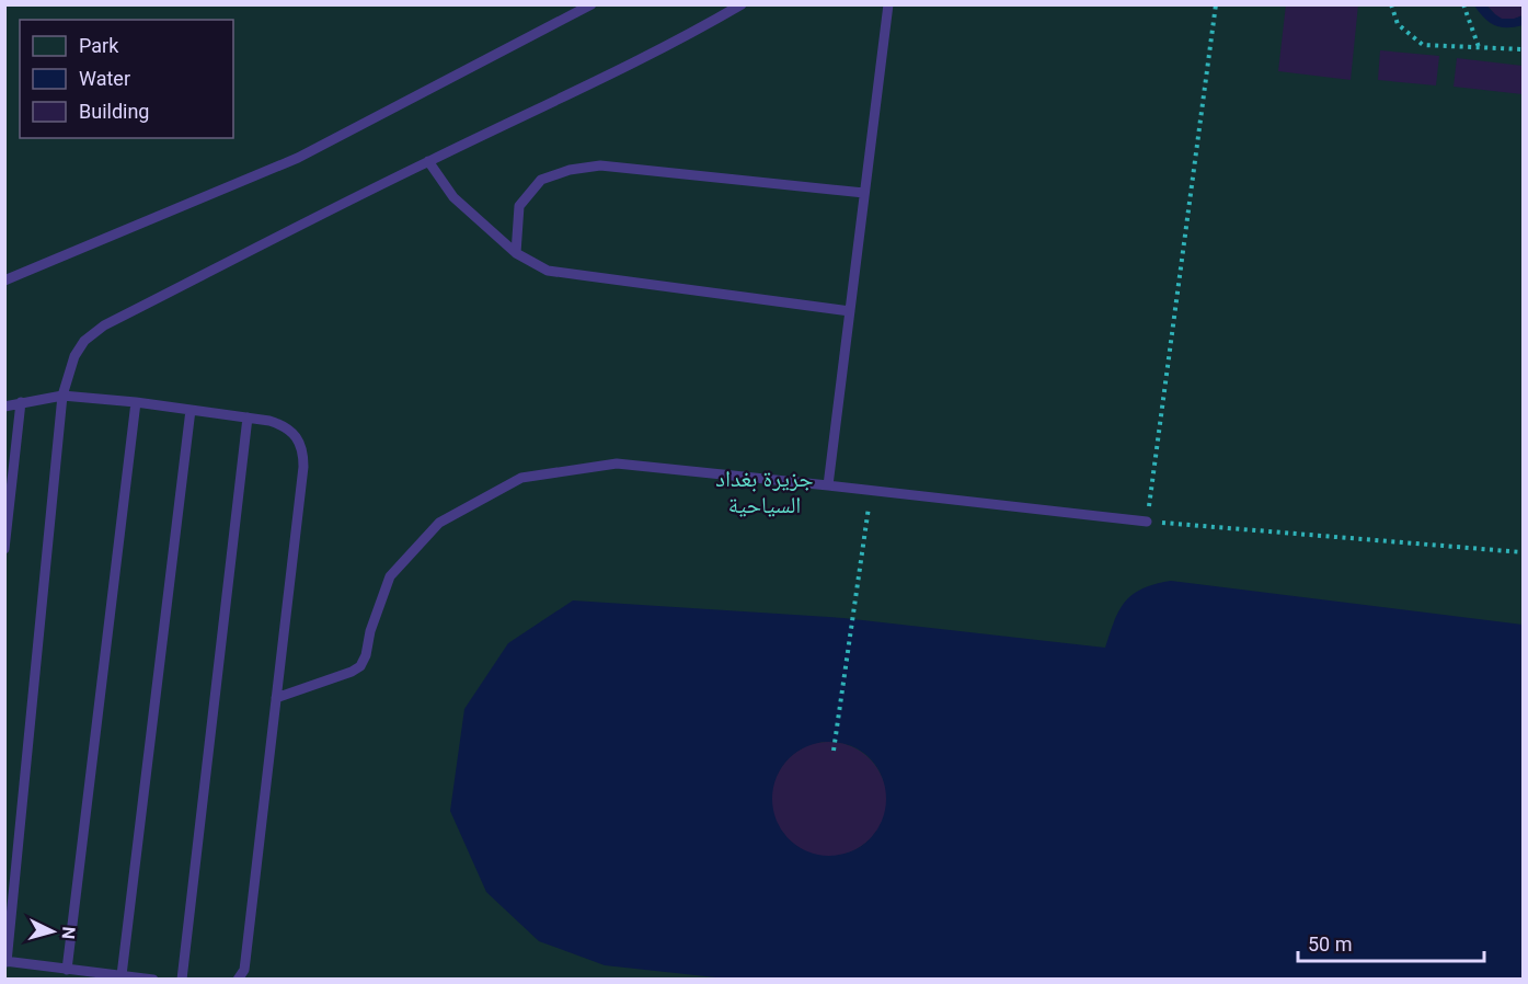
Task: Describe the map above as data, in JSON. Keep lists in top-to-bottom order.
{
  "parks": ["جزيرة بغداد السياحية"],
  "legend": ["Park", "Water", "Building"],
  "scale_bar": "50 m",
  "north": "right"
}
